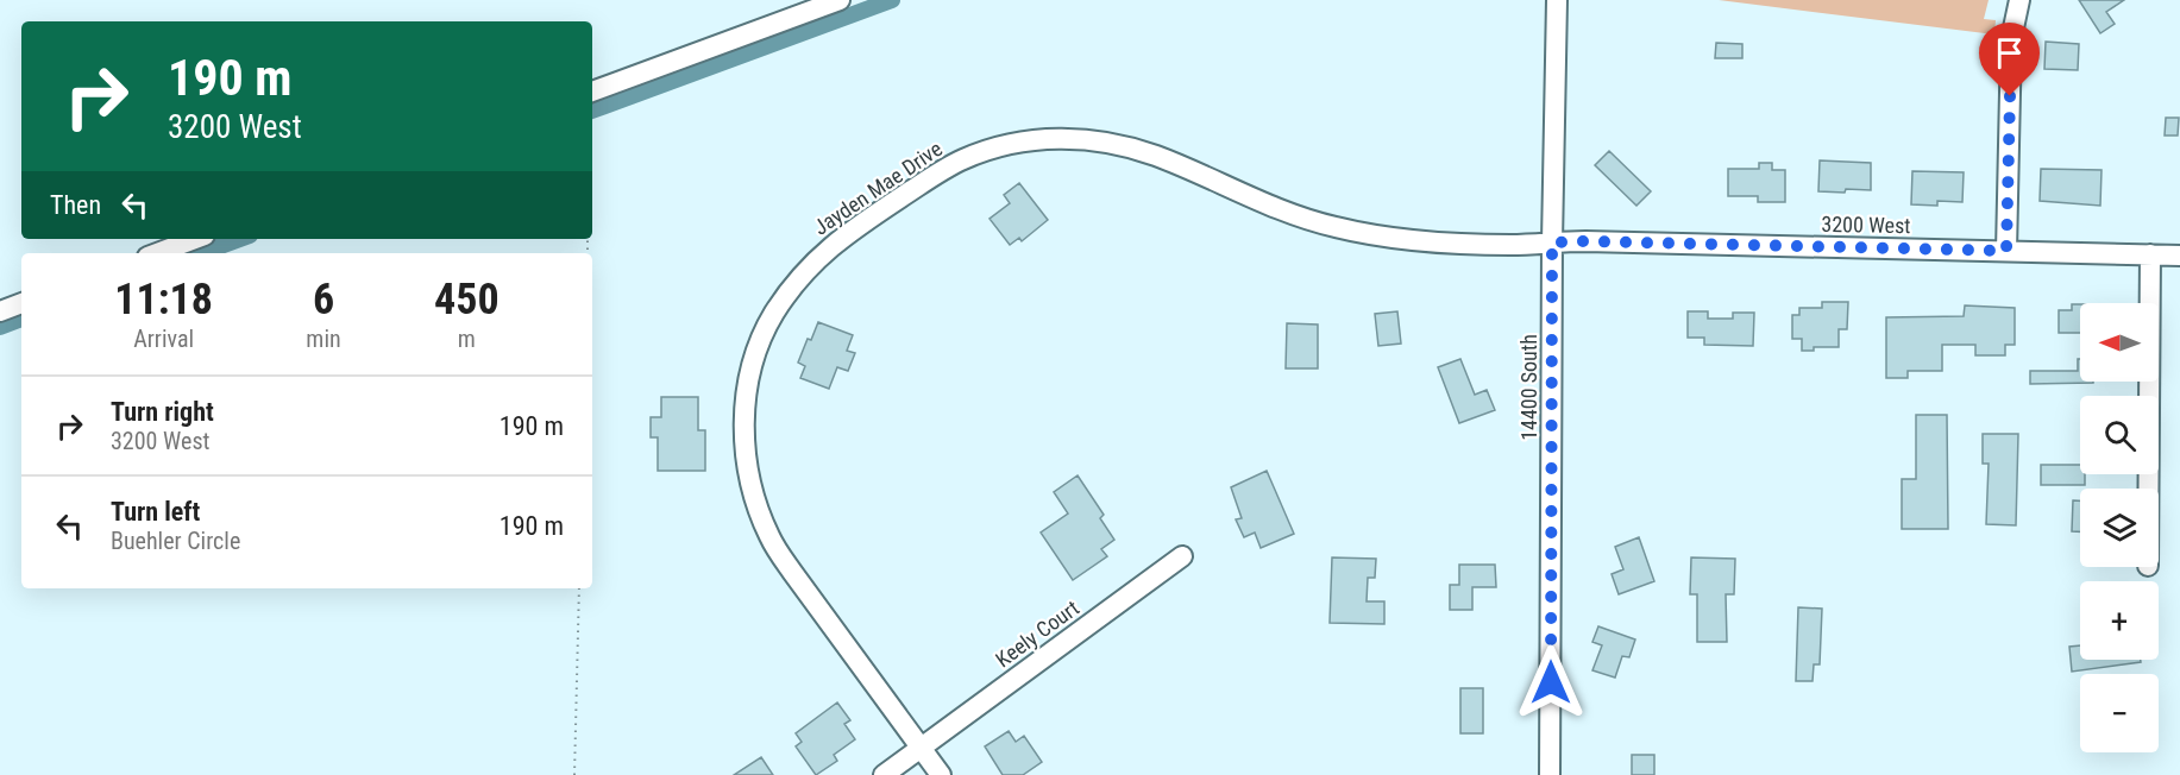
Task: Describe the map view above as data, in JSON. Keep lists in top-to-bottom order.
{
  "streets": {
    "street": [
      "Jayden Mae Drive",
      "3200 West",
      "14400 South",
      "Keely Court"
    ]
  },
  "crossings": [
    ["Jayden Mae Drive", "3200 West"],
    ["Jayden Mae Drive", "14400 South"],
    ["Jayden Mae Drive", "Keely Court"],
    ["3200 West", "14400 South"]
  ],
  "north": "left",
  "page": {
    "turn": ["190 m", "3200 West"],
    "then": "Then",
    "eta": [
      "11:18",
      "Arrival",
      "6",
      "min",
      "450",
      "m"
    ],
    "map_buttons": ["+", "−"],
    "list": [
      {
        "name": "Turn right",
        "note": "3200 West",
        "value": "190 m"
      },
      {
        "name": "Turn left",
        "note": "Buehler Circle",
        "value": "190 m"
      }
    ]
  }
}
